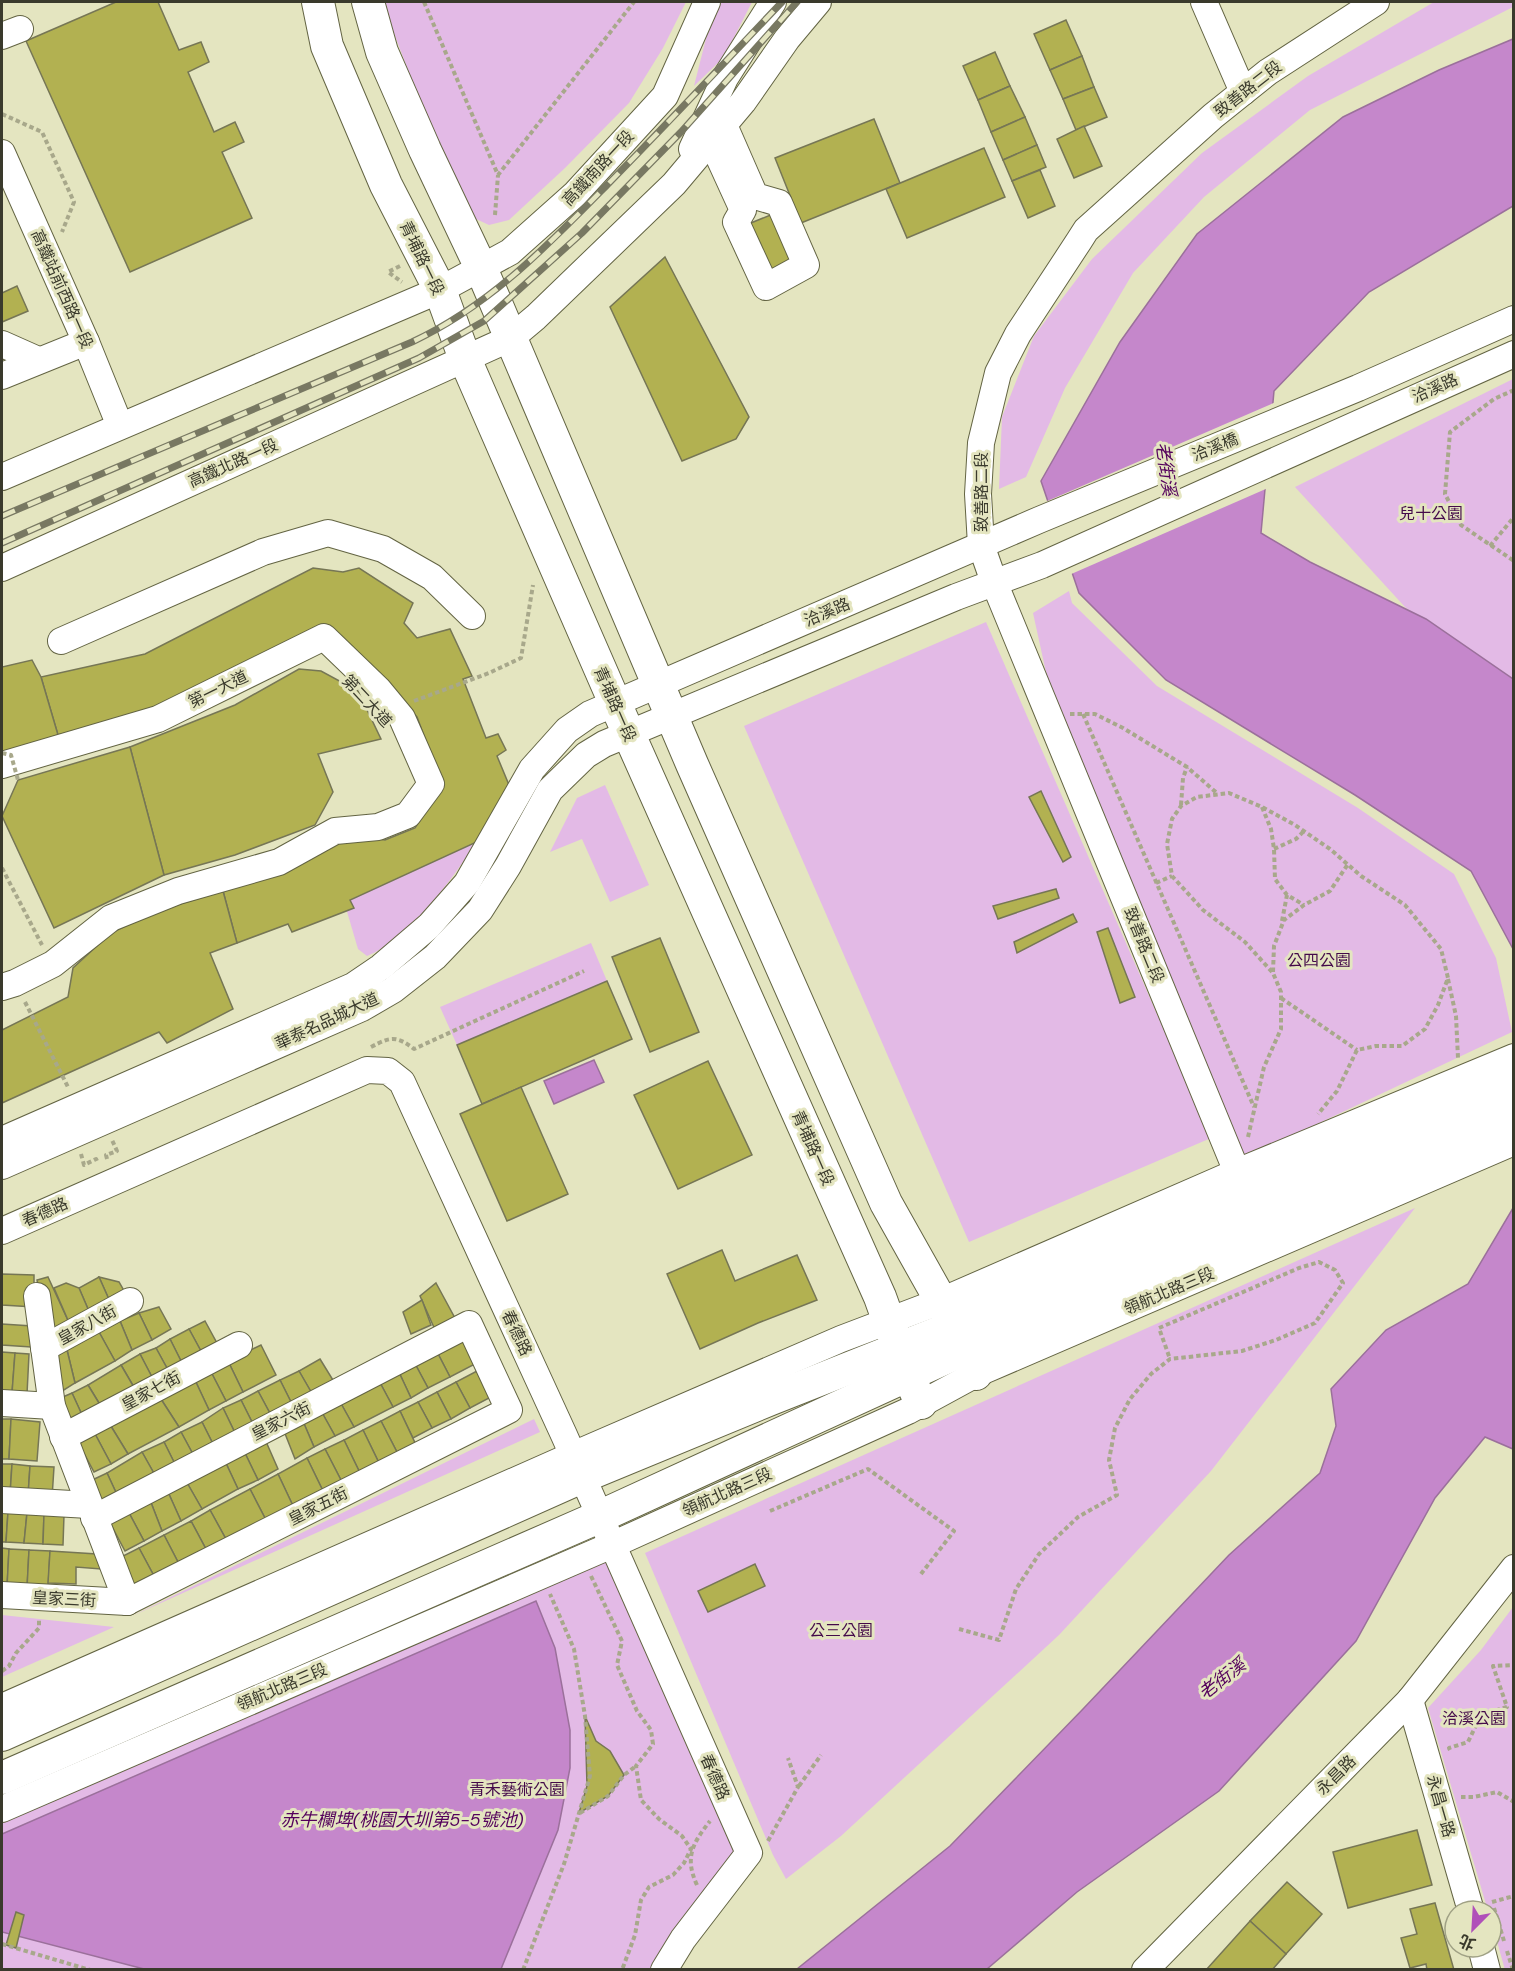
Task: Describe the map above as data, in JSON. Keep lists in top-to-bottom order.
{
  "streets": {
    "main road": ["青埔路一段", "領航北路三段"],
    "street": [
      "致善路二段",
      "高鐵南路一段",
      "高鐵站前西路一段",
      "洽溪路",
      "洽溪橋",
      "高鐵北路一段",
      "第一大道",
      "第二大道",
      "華泰名品城大道",
      "春德路",
      "皇家八街",
      "皇家七街",
      "皇家六街",
      "皇家五街",
      "皇家三街",
      "永昌路",
      "永昌一路"
    ]
  },
  "crossings": [
    ["致善路二段", "洽溪路"],
    ["致善路二段", "領航北路三段"],
    ["高鐵南路一段", "青埔路一段"],
    ["青埔路一段", "洽溪路"],
    ["青埔路一段", "高鐵北路一段"],
    ["青埔路一段", "華泰名品城大道"],
    ["青埔路一段", "領航北路三段"],
    ["洽溪路", "洽溪橋"],
    ["洽溪路", "華泰名品城大道"],
    ["第一大道", "第二大道"],
    ["春德路", "領航北路三段"],
    ["皇家六街", "皇家五街"],
    ["皇家五街", "皇家三街"],
    ["永昌路", "永昌一路"]
  ],
  "water": ["老街溪", "赤牛欄埤(桃園大圳第5-5號池)"],
  "parks": [
    "兒十公園",
    "公四公園",
    "公三公園",
    "洽溪公園",
    "青禾藝術公園"
  ],
  "north": "bottom left"
}
